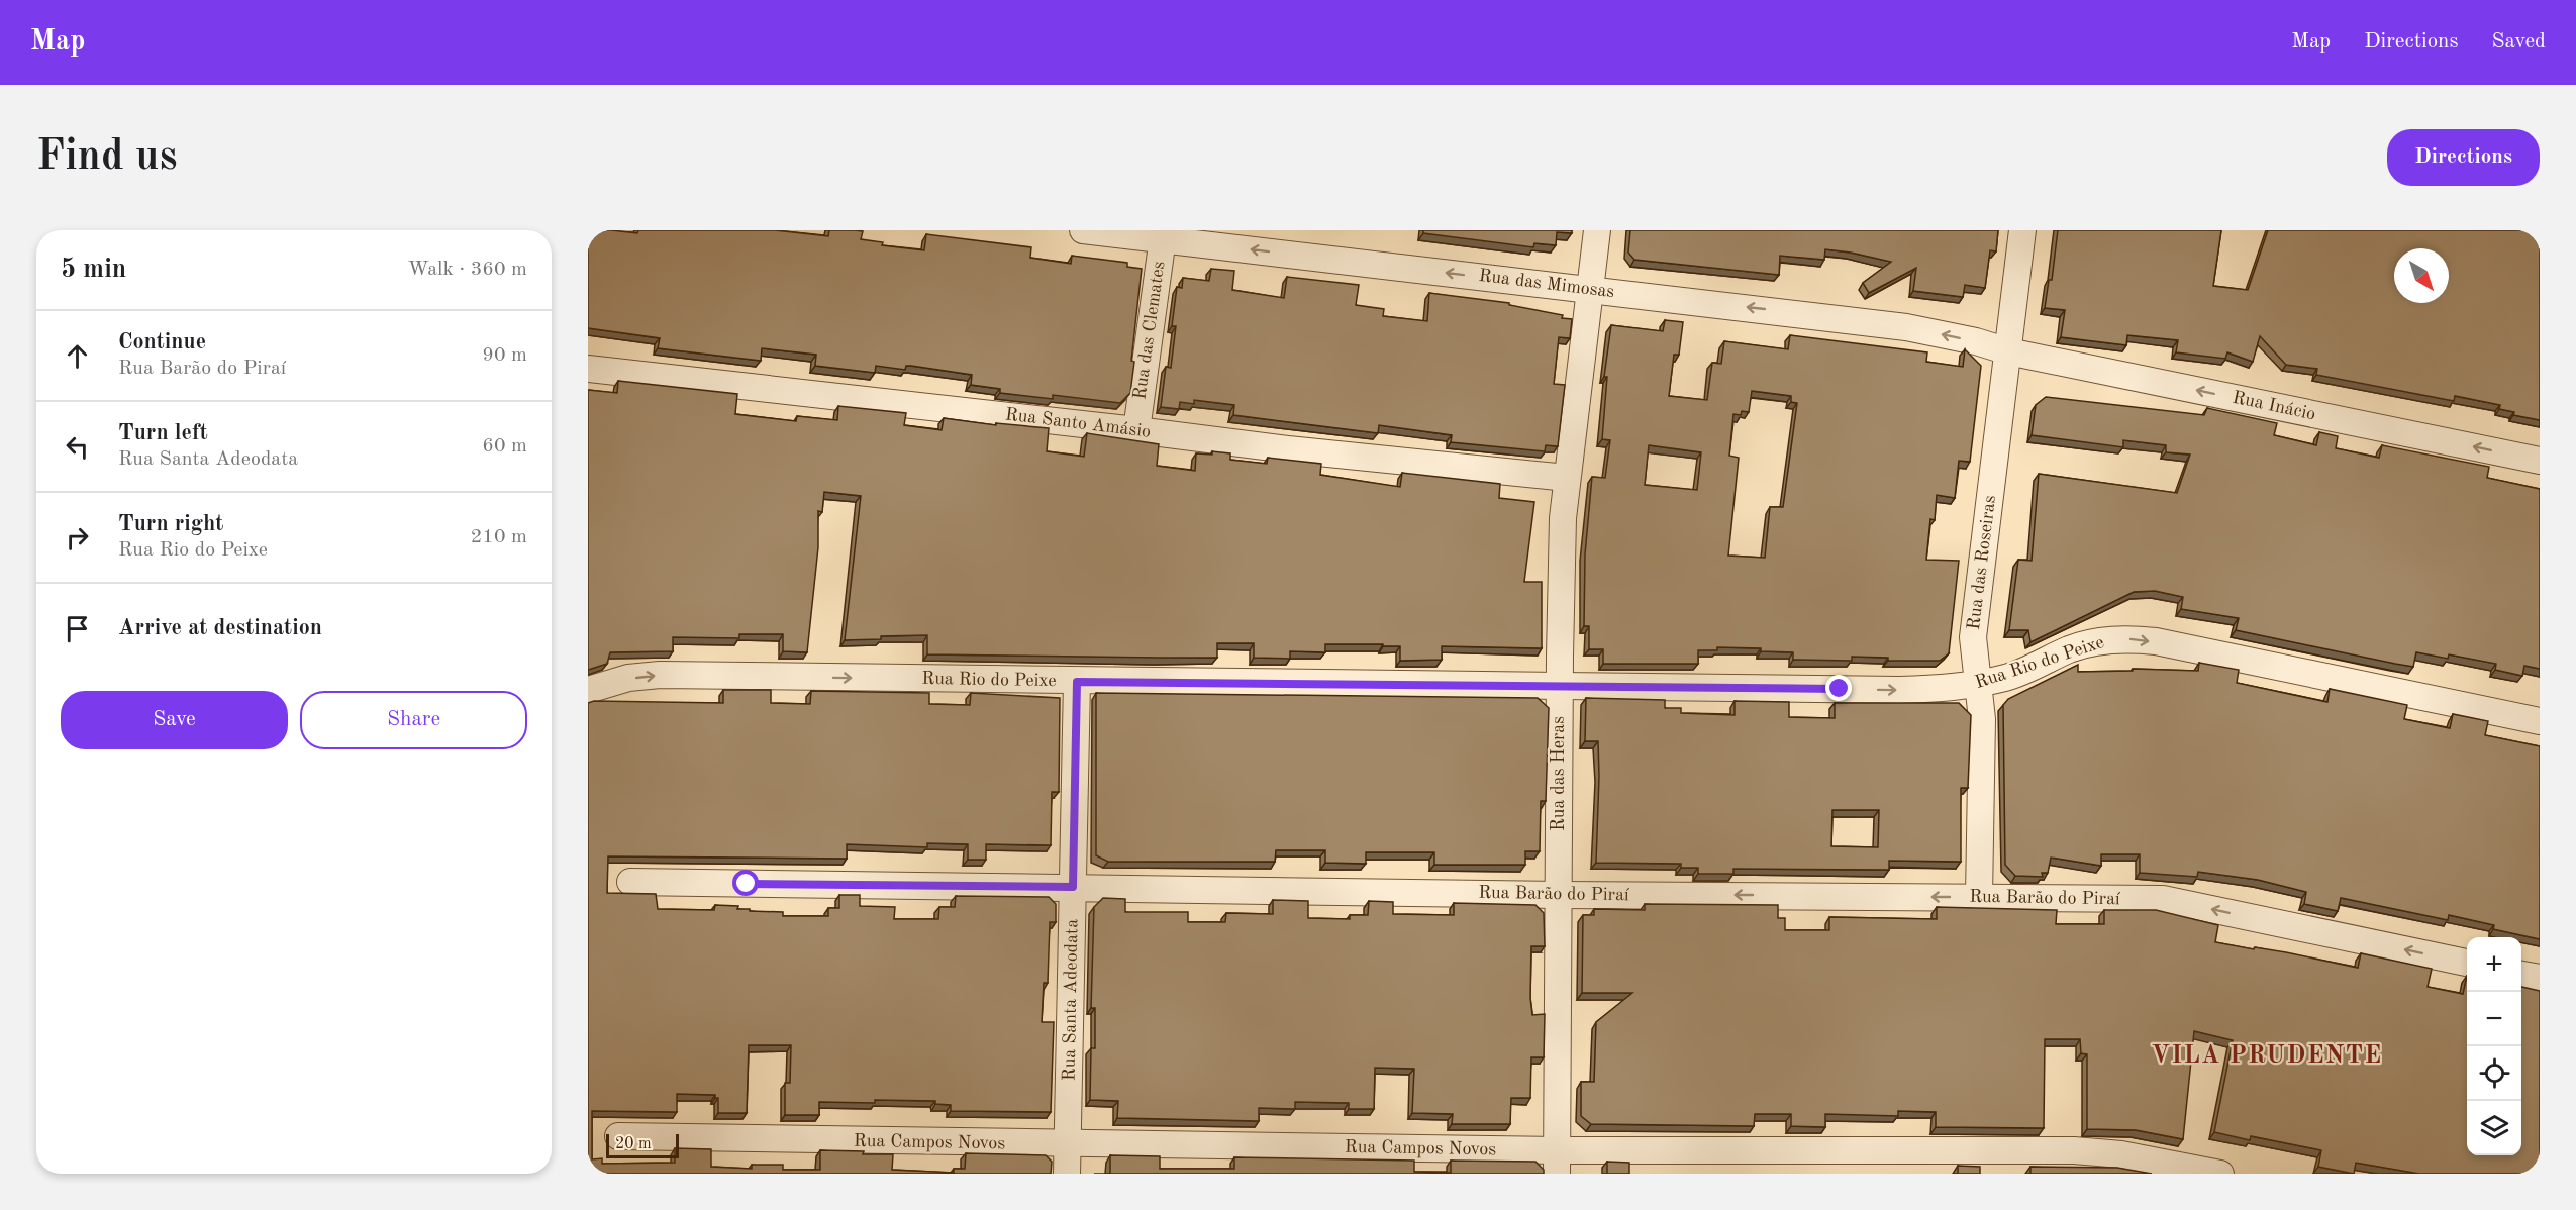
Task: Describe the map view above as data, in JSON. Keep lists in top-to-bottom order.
{
  "streets": {
    "street": [
      "Rua das Mimosas",
      "Rua das Clemates",
      "Rua Inácio",
      "Rua Santo Amásio",
      "Rua das Roseiras",
      "Rua Rio do Peixe",
      "Rua das Heras",
      "Rua Barão do Piraí",
      "Rua Santa Adeodata",
      "Rua Campos Novos"
    ]
  },
  "crossings": [
    ["Rua das Mimosas", "Rua das Clemates"],
    ["Rua das Mimosas", "Rua Inácio"],
    ["Rua das Mimosas", "Rua das Roseiras"],
    ["Rua das Mimosas", "Rua das Heras"],
    ["Rua das Clemates", "Rua Santo Amásio"],
    ["Rua Inácio", "Rua das Roseiras"],
    ["Rua Santo Amásio", "Rua das Heras"],
    ["Rua das Roseiras", "Rua Rio do Peixe"],
    ["Rua das Roseiras", "Rua Barão do Piraí"],
    ["Rua Rio do Peixe", "Rua das Heras"],
    ["Rua Rio do Peixe", "Rua Santa Adeodata"],
    ["Rua das Heras", "Rua Barão do Piraí"],
    ["Rua das Heras", "Rua Campos Novos"],
    ["Rua Barão do Piraí", "Rua Santa Adeodata"],
    ["Rua Santa Adeodata", "Rua Campos Novos"]
  ],
  "one_way": [
    "Rua das Mimosas",
    "Rua Inácio",
    "Rua Rio do Peixe",
    "Rua Barão do Piraí"
  ],
  "districts": ["VILA PRUDENTE"],
  "scale_bar": "20 m",
  "north": "bottom right",
  "page": {
    "header": "Map",
    "nav": ["Map", "Directions", "Saved"],
    "buttons": [
      "Directions",
      ["Save", "Share"]
    ],
    "title": "Find us",
    "heading": ["5 min", "Walk · 360 m"],
    "list": [
      ["Continue", "Rua Barão do Piraí", "90 m"],
      ["Turn left", "Rua Santa Adeodata", "60 m"],
      ["Turn right", "Rua Rio do Peixe", "210 m"],
      "Arrive at destination"
    ],
    "map_buttons": ["+", "−"],
    "scale": "20 m"
  }
}
